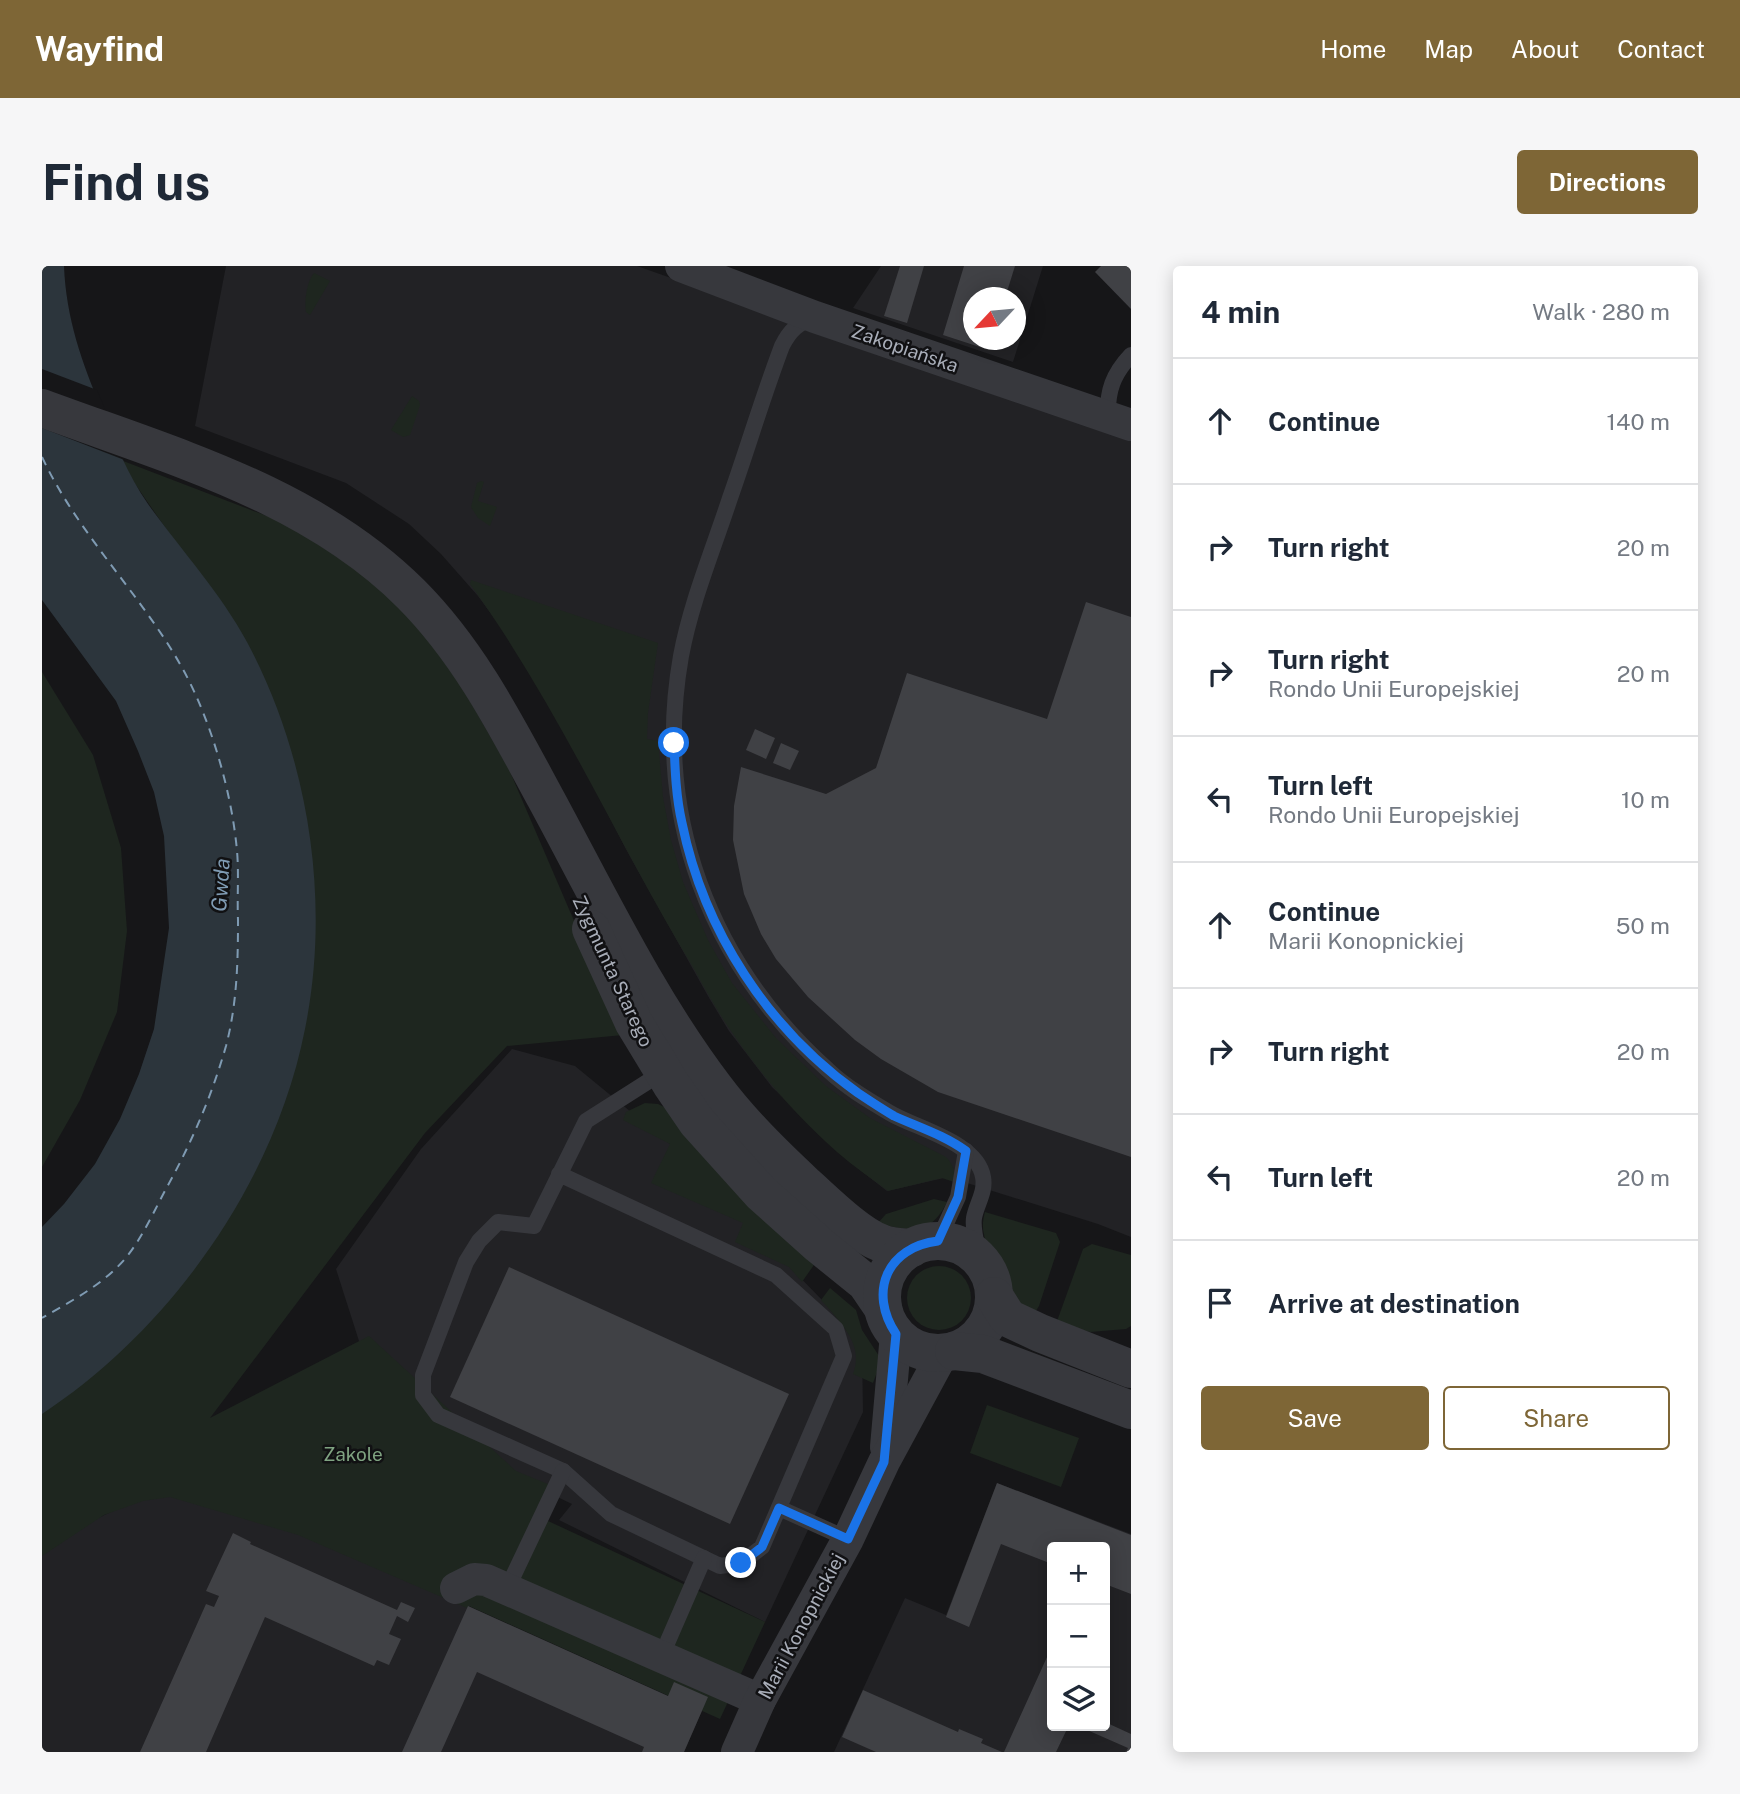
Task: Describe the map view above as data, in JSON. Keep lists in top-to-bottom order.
{
  "streets": {
    "street": ["Zakopiańska", "Zygmunta Starego", "Marii Konopnickiej"]
  },
  "crossings": [
    ["Zygmunta Starego", "Marii Konopnickiej"]
  ],
  "water": ["Gwda"],
  "parks": ["Zakole"],
  "north": "bottom left",
  "page": {
    "header": "Wayfind",
    "nav": [
      "Home",
      "Map",
      "About",
      "Contact"
    ],
    "buttons": [
      "Directions",
      ["Save", "Share"]
    ],
    "title": "Find us",
    "heading": ["4 min", "Walk · 280 m"],
    "list": [
      ["Continue", "140 m"],
      ["Turn right", "20 m"],
      ["Turn right", "Rondo Unii Europejskiej", "20 m"],
      ["Turn left", "Rondo Unii Europejskiej", "10 m"],
      ["Continue", "Marii Konopnickiej", "50 m"],
      ["Turn right", "20 m"],
      ["Turn left", "20 m"],
      "Arrive at destination"
    ],
    "map_buttons": ["+", "−"]
  }
}
